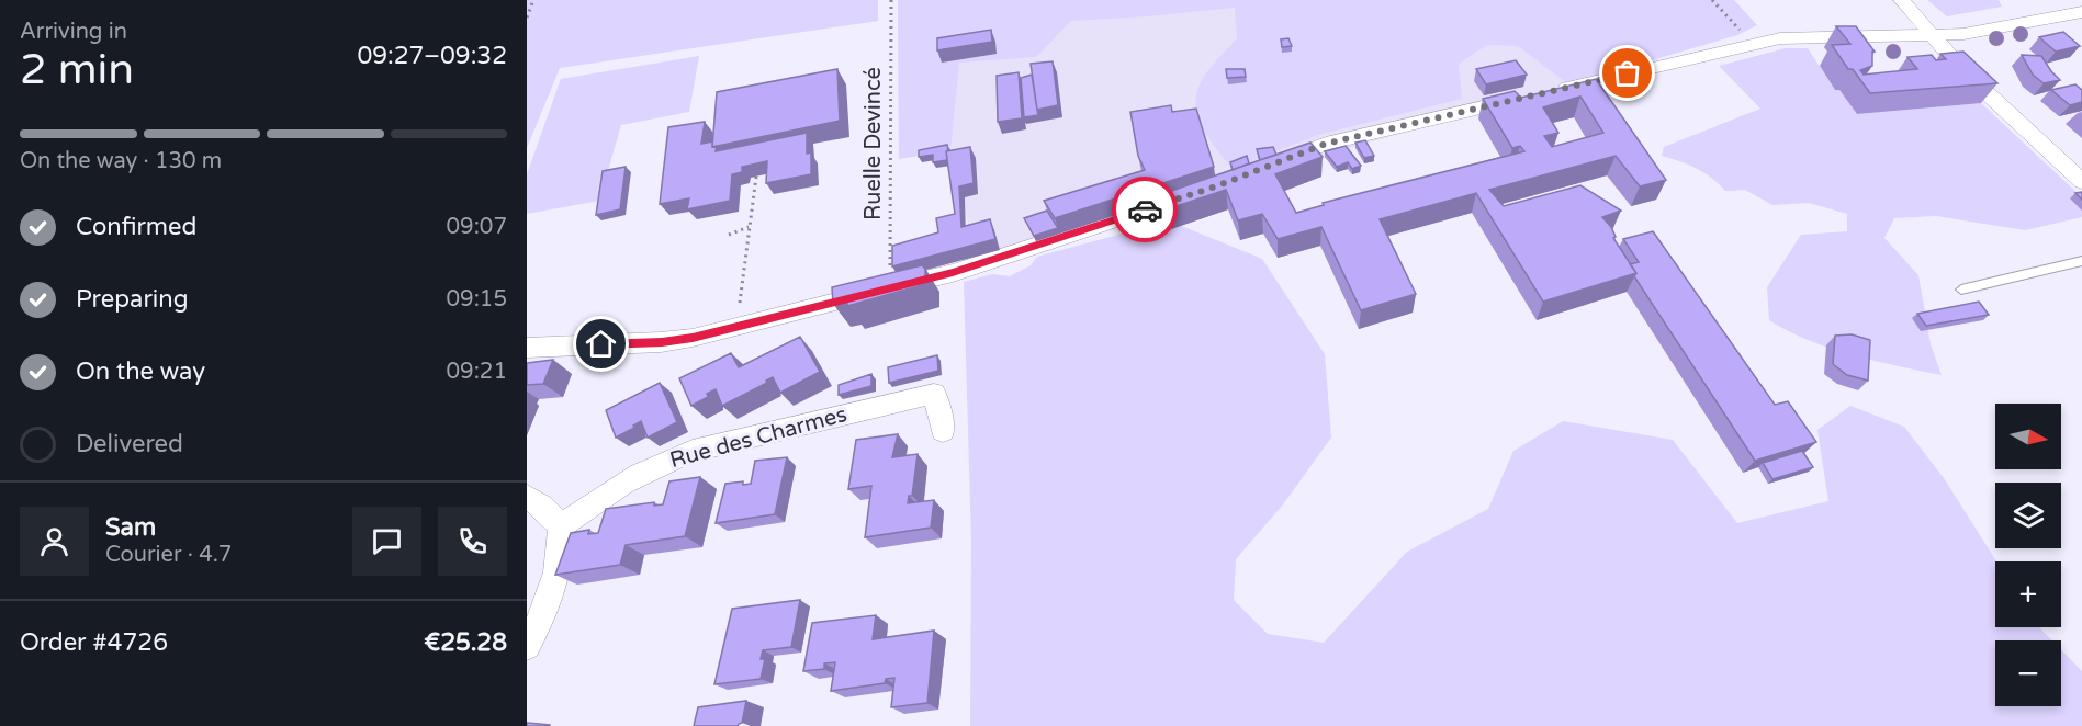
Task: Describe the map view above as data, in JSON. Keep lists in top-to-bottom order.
{
  "streets": {
    "street": ["Rue des Charmes"],
    "path": ["Ruelle Devincé"]
  },
  "north": "right",
  "page": {
    "heading": ["2 min", "Arriving in", "09:27–09:32"],
    "panel": [
      "Sam",
      "Courier · 4.7",
      "Order #4726",
      "€25.28"
    ],
    "bar": "On the way · 130 m",
    "list": [
      ["Confirmed", "09:07"],
      ["Preparing", "09:15"],
      ["On the way", "09:21"],
      "Delivered"
    ],
    "map_buttons": ["+", "−"]
  }
}
